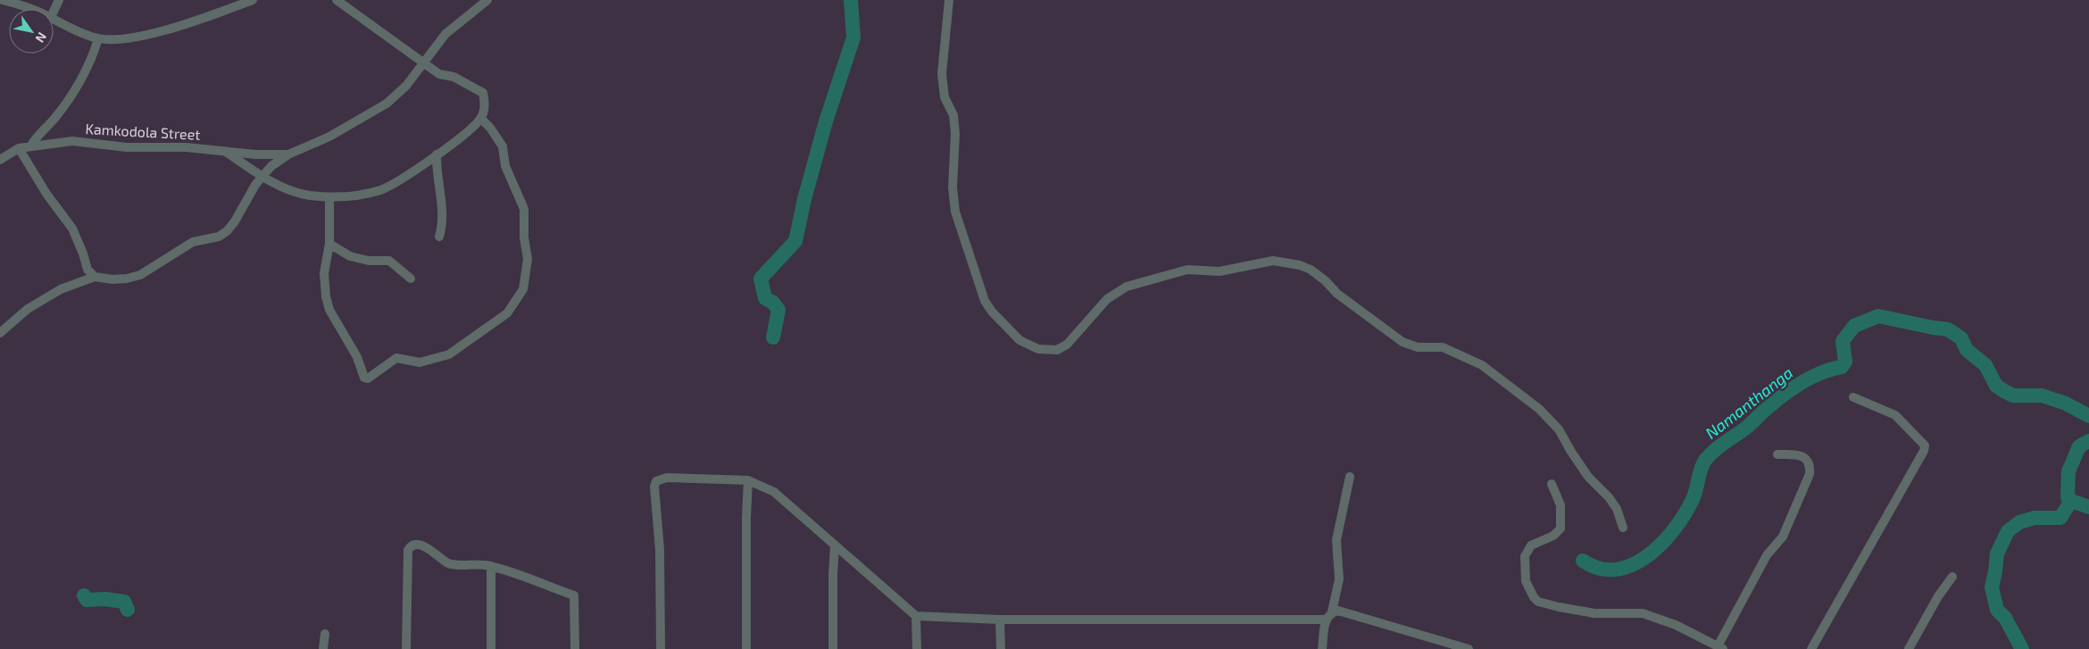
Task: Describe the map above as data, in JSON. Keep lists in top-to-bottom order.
{
  "streets": {
    "street": ["Kamkodola Street"]
  },
  "water": ["Namanthanga"],
  "north": "bottom right"
}
